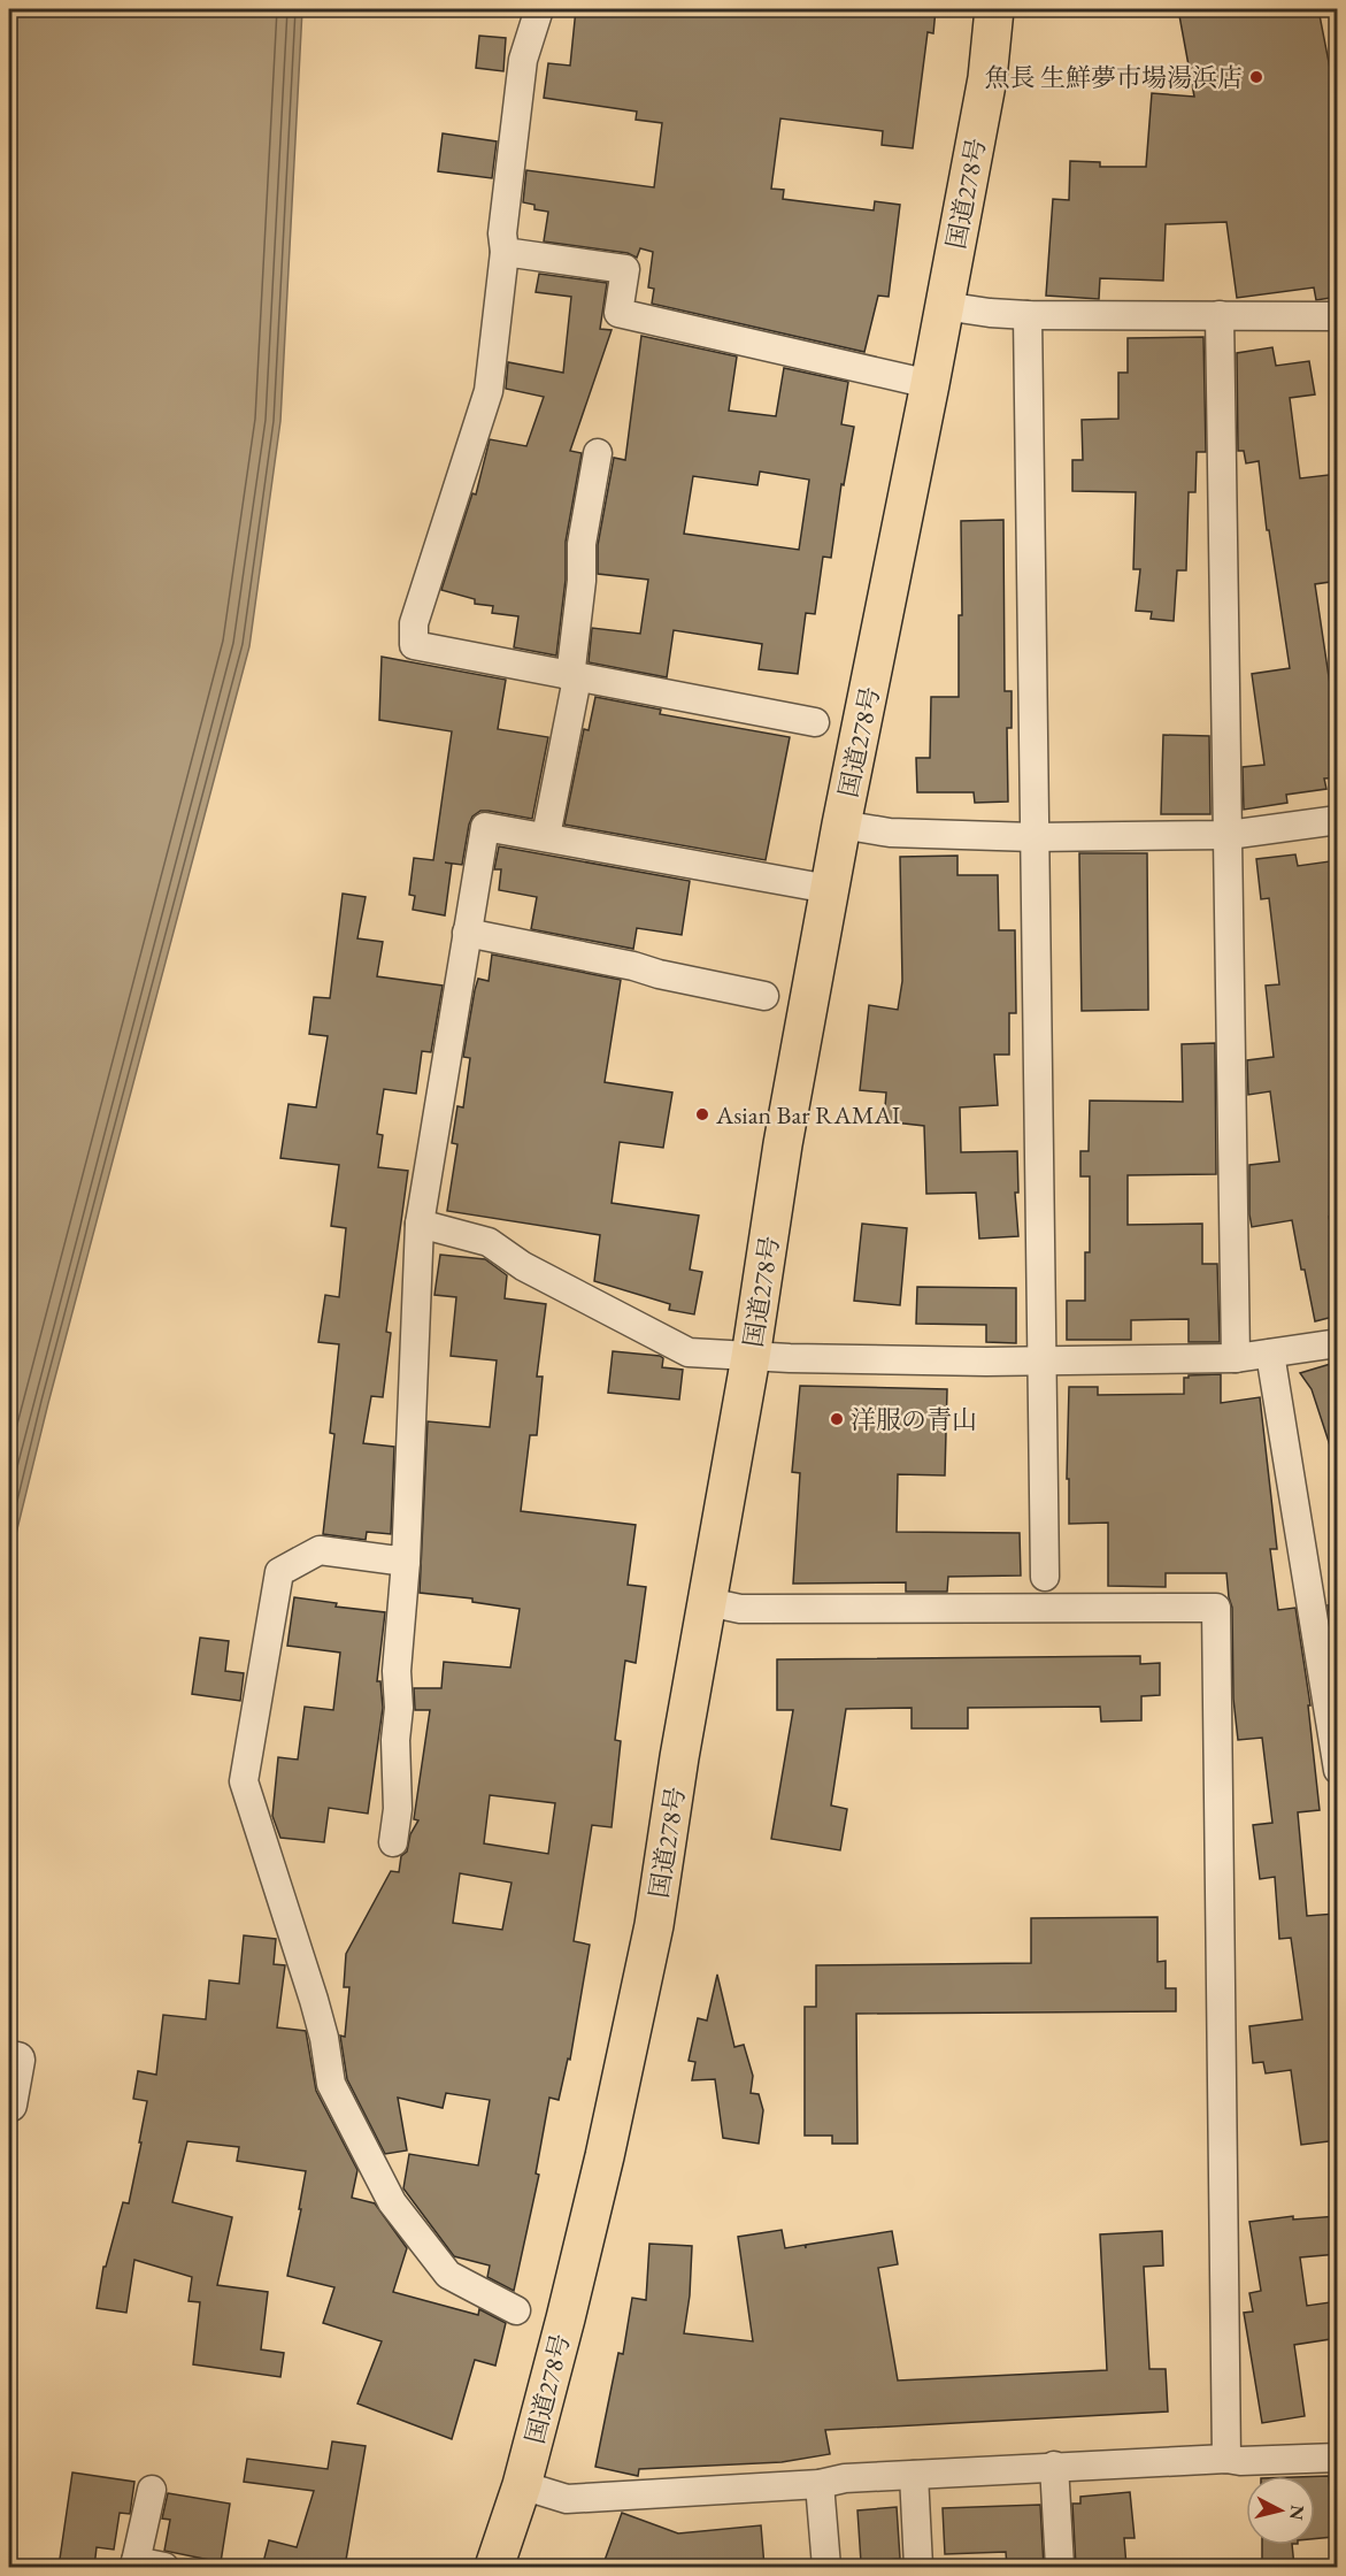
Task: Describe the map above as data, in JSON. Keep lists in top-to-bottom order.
{
  "streets": {
    "highway": ["国道278号"]
  },
  "places": ["魚長 生鮮夢市場湯浜店", "Asian Bar RAMAI", "洋服の青山"],
  "north": "right"
}
